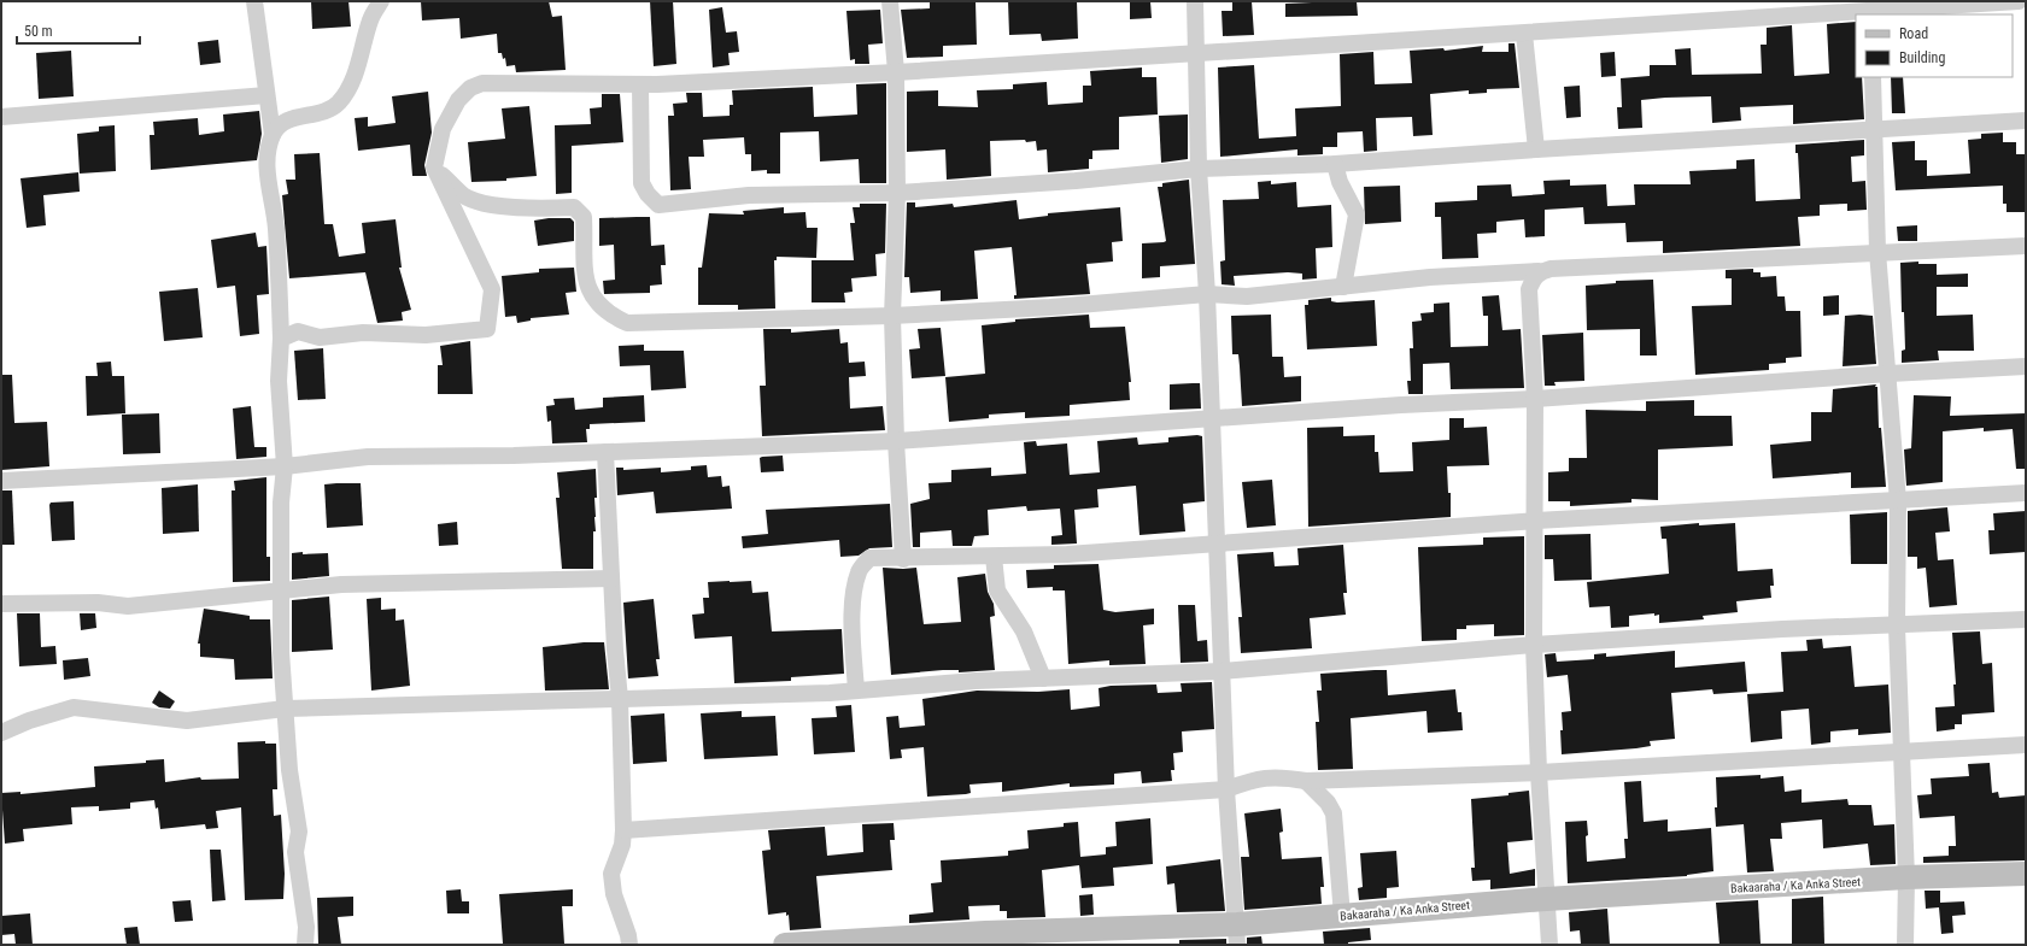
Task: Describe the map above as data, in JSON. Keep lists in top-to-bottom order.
{
  "streets": {
    "street": ["Bakaaraha / Ka Anka Street"]
  },
  "legend": ["Road", "Building"],
  "scale_bar": "50 m"
}
